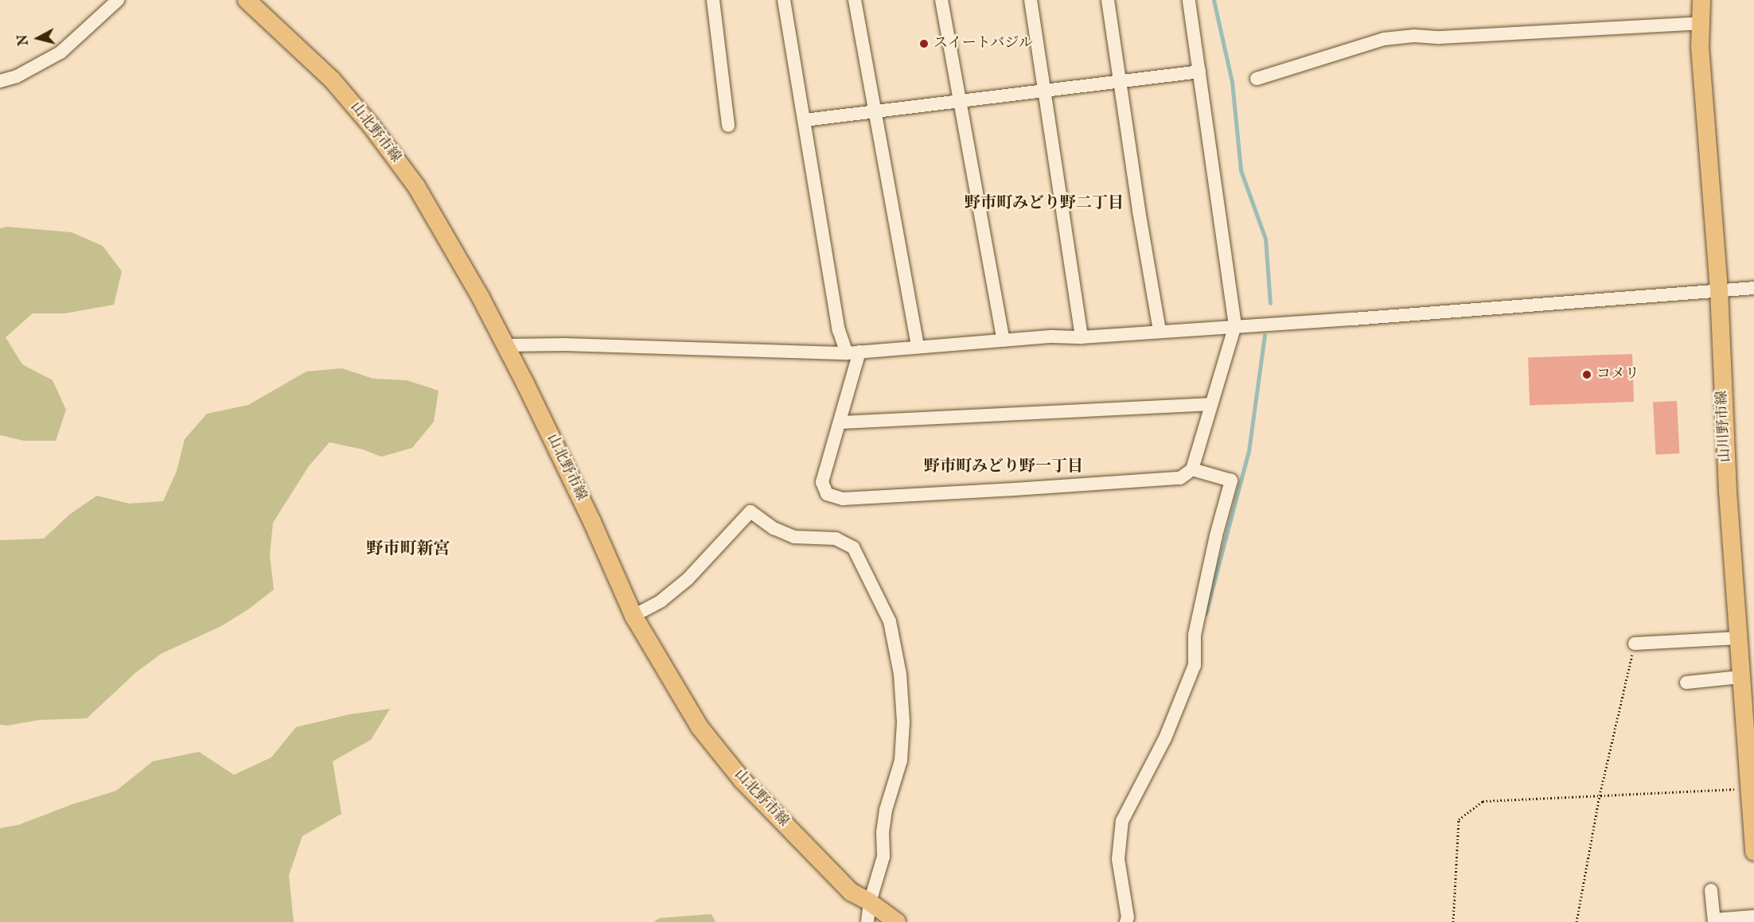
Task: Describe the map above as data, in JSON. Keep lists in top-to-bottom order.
{
  "streets": {
    "main road": ["山北野市線", "山川野市線"]
  },
  "districts": ["野市町みどり野二丁目", "野市町みどり野一丁目", "野市町新宮"],
  "places": ["スイートバジル", "コメリ"],
  "north": "left"
}
